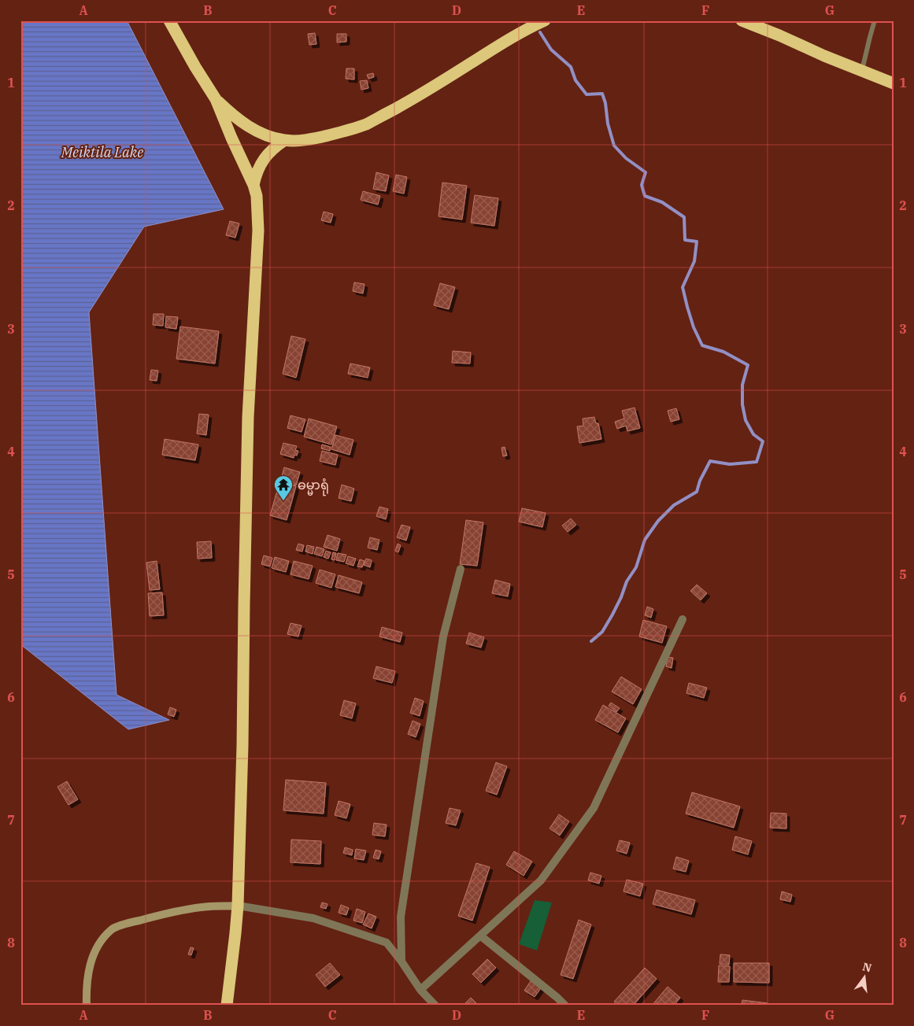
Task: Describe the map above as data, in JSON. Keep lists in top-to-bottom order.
{
  "water": ["Meiktila Lake"],
  "places": {
    "temple": ["ဓမ္မာရုံ"]
  },
  "north": "top",
  "grid": {
    "columns": [
      "A",
      "B",
      "C",
      "D",
      "E",
      "F",
      "G"
    ],
    "rows": [
      "1",
      "2",
      "3",
      "4",
      "5",
      "6",
      "7",
      "8"
    ]
  }
}
